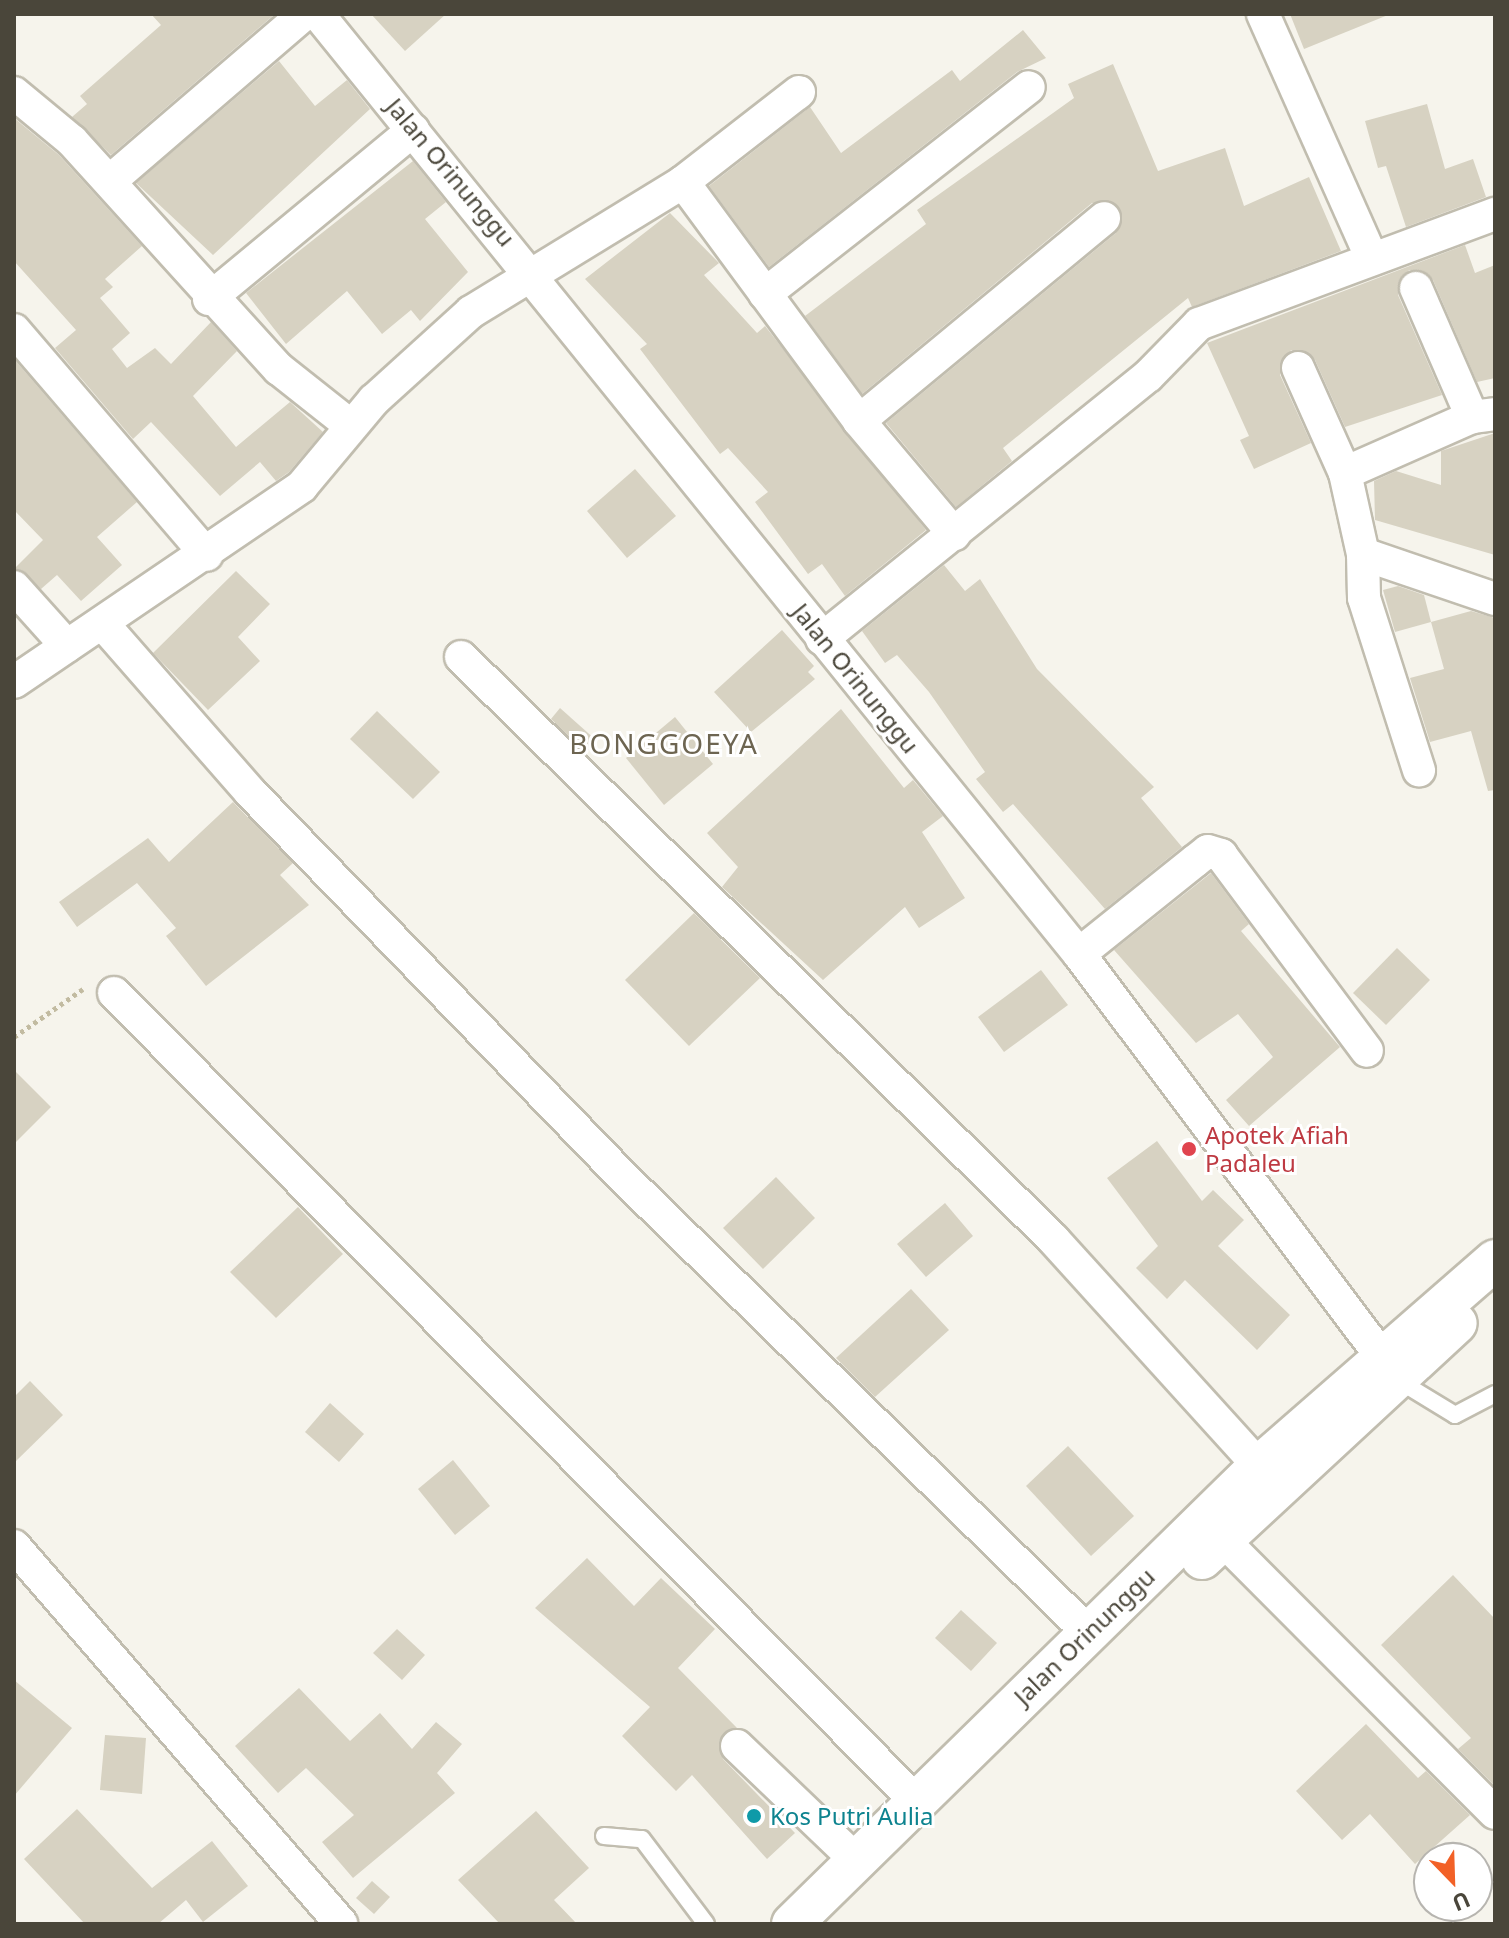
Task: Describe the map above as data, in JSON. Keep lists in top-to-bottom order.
{
  "streets": {
    "street": ["Jalan Orinunggu"]
  },
  "districts": ["BONGGOEYA"],
  "places": ["Apotek Afiah Padaleu", "Kos Putri Aulia"],
  "north": "bottom right"
}
